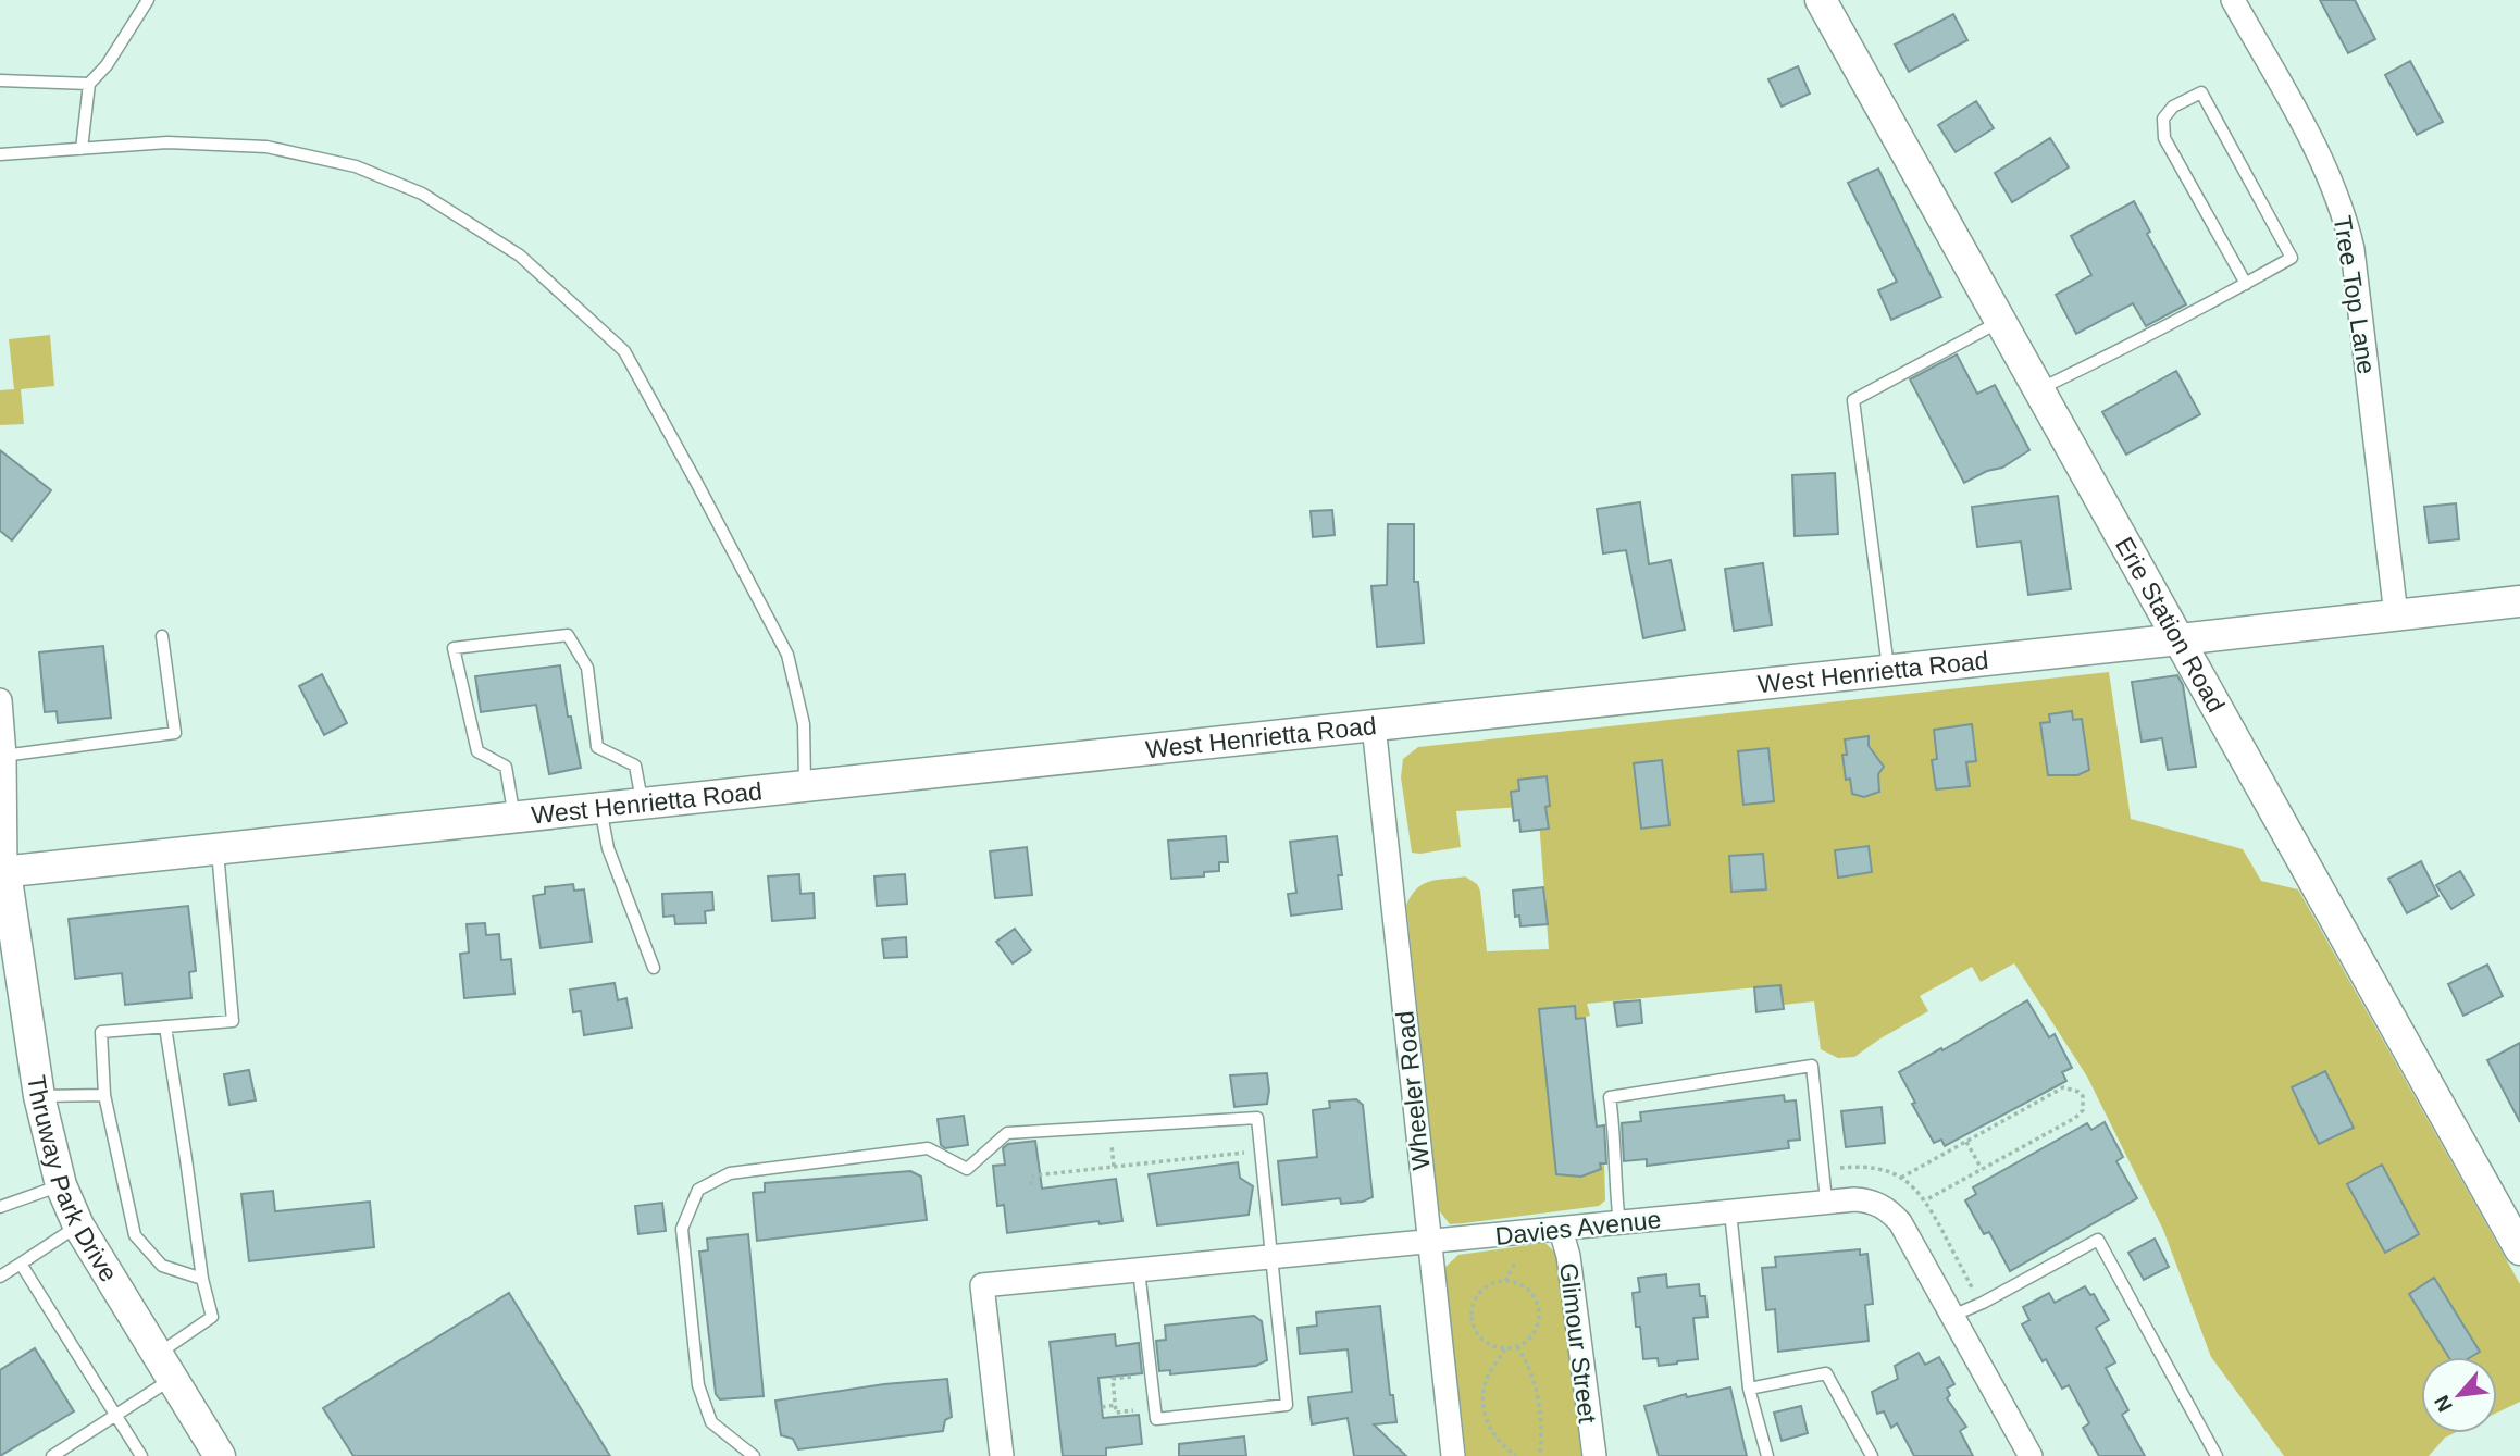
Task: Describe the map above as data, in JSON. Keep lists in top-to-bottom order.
{
  "streets": {
    "main road": ["Erie Station Road", "West Henrietta Road", "Thruway Park Drive"],
    "street": [
      "Tree Top Lane",
      "Wheeler Road",
      "Davies Avenue",
      "Glimour Street"
    ]
  },
  "crossings": [
    ["Tree Top Lane", "West Henrietta Road"],
    ["Erie Station Road", "West Henrietta Road"],
    ["West Henrietta Road", "Wheeler Road"],
    ["West Henrietta Road", "Thruway Park Drive"],
    ["Wheeler Road", "Davies Avenue"],
    ["Davies Avenue", "Glimour Street"]
  ],
  "north": "bottom left"
}
